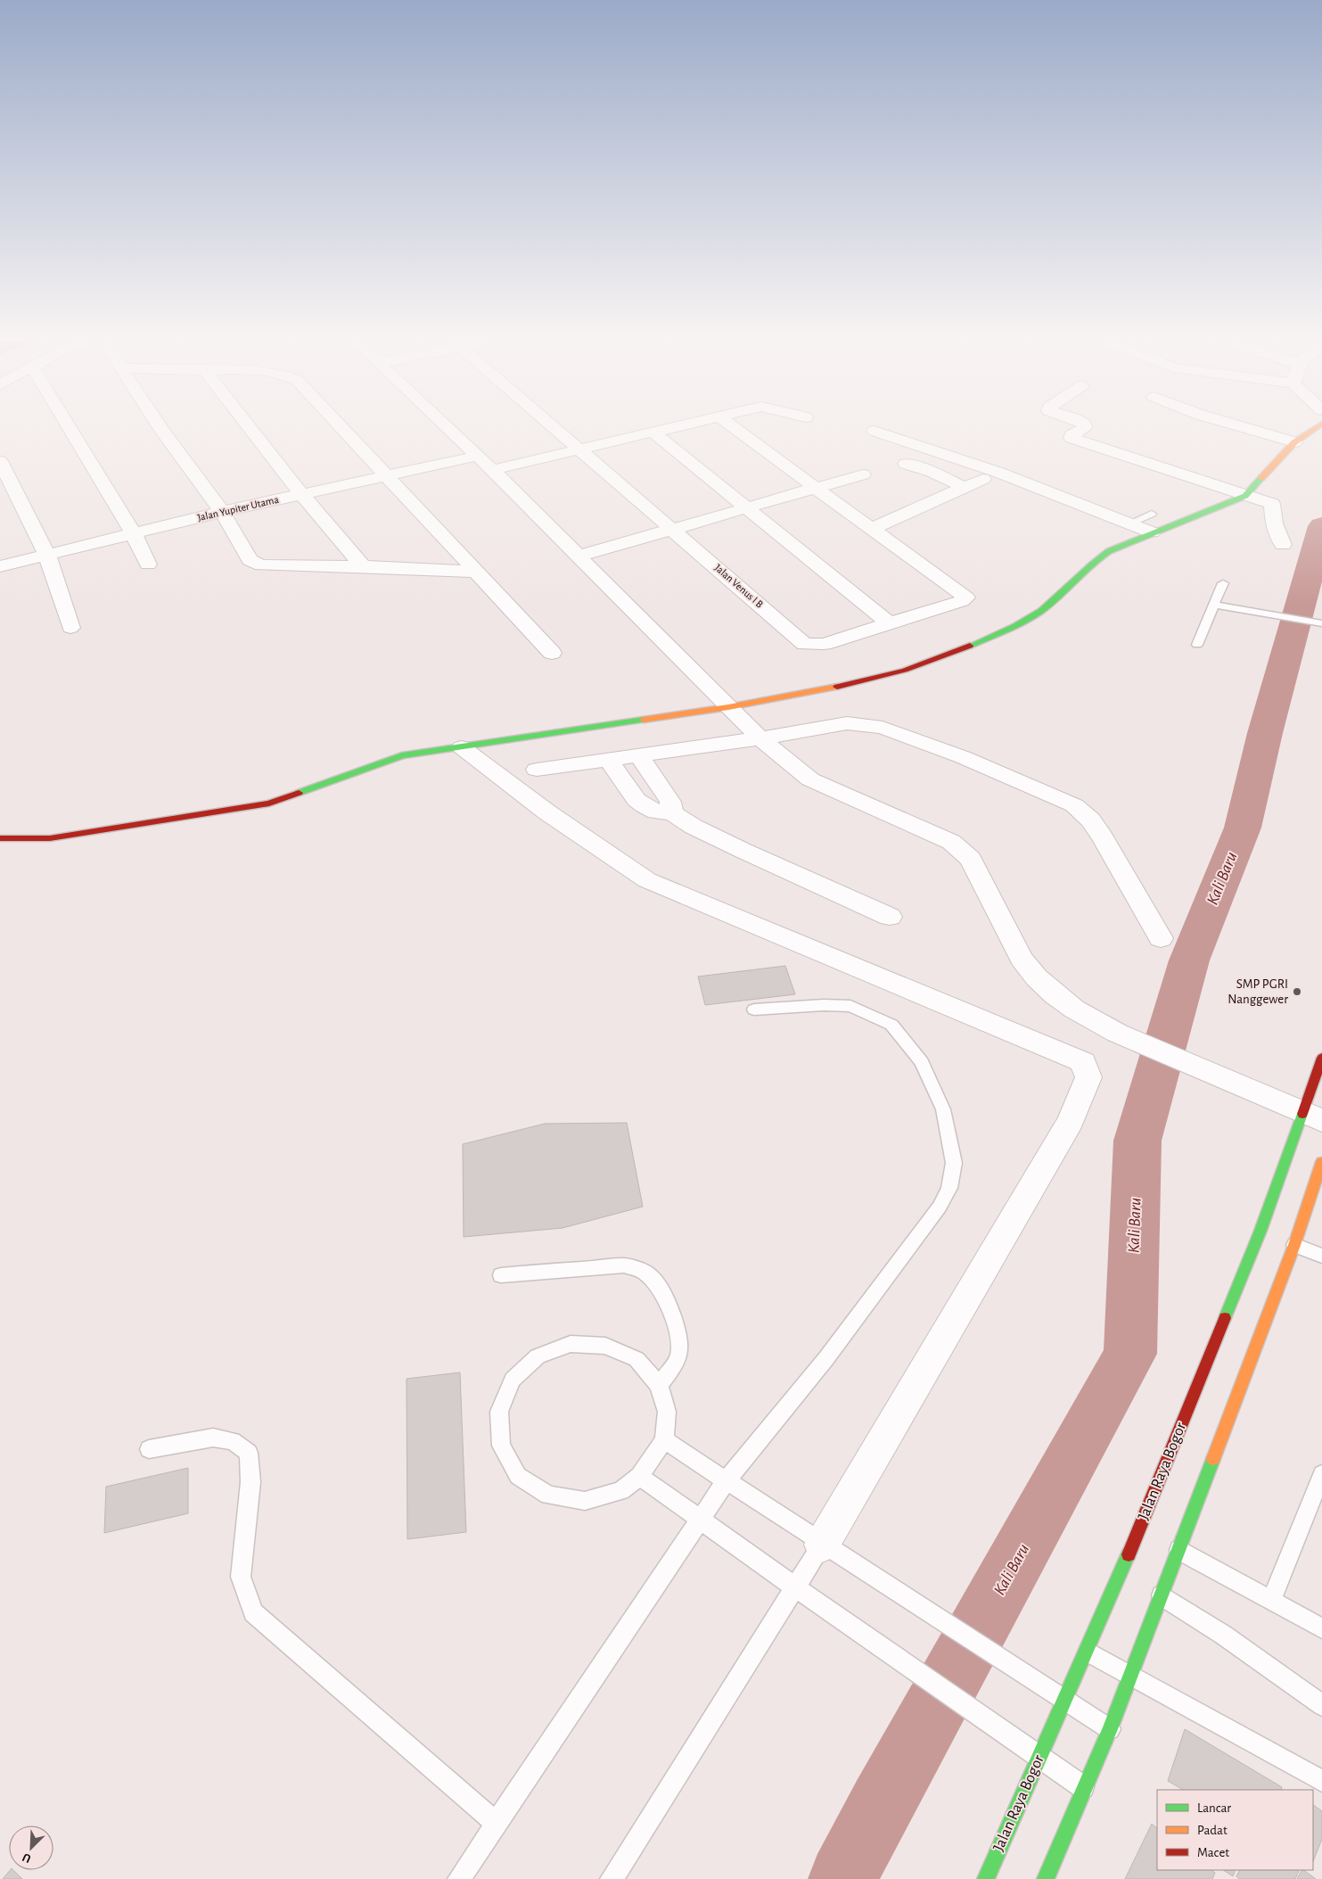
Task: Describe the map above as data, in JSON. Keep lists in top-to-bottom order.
{
  "streets": {
    "main road": ["Jalan Raya Bogor"],
    "street": ["Jalan Yupiter Utama", "Jalan Venus I B"]
  },
  "water": ["Kali Baru"],
  "places": ["SMP PGRI Nanggewer"],
  "legend": ["Lancar", "Padat", "Macet"],
  "north": "bottom left"
}
